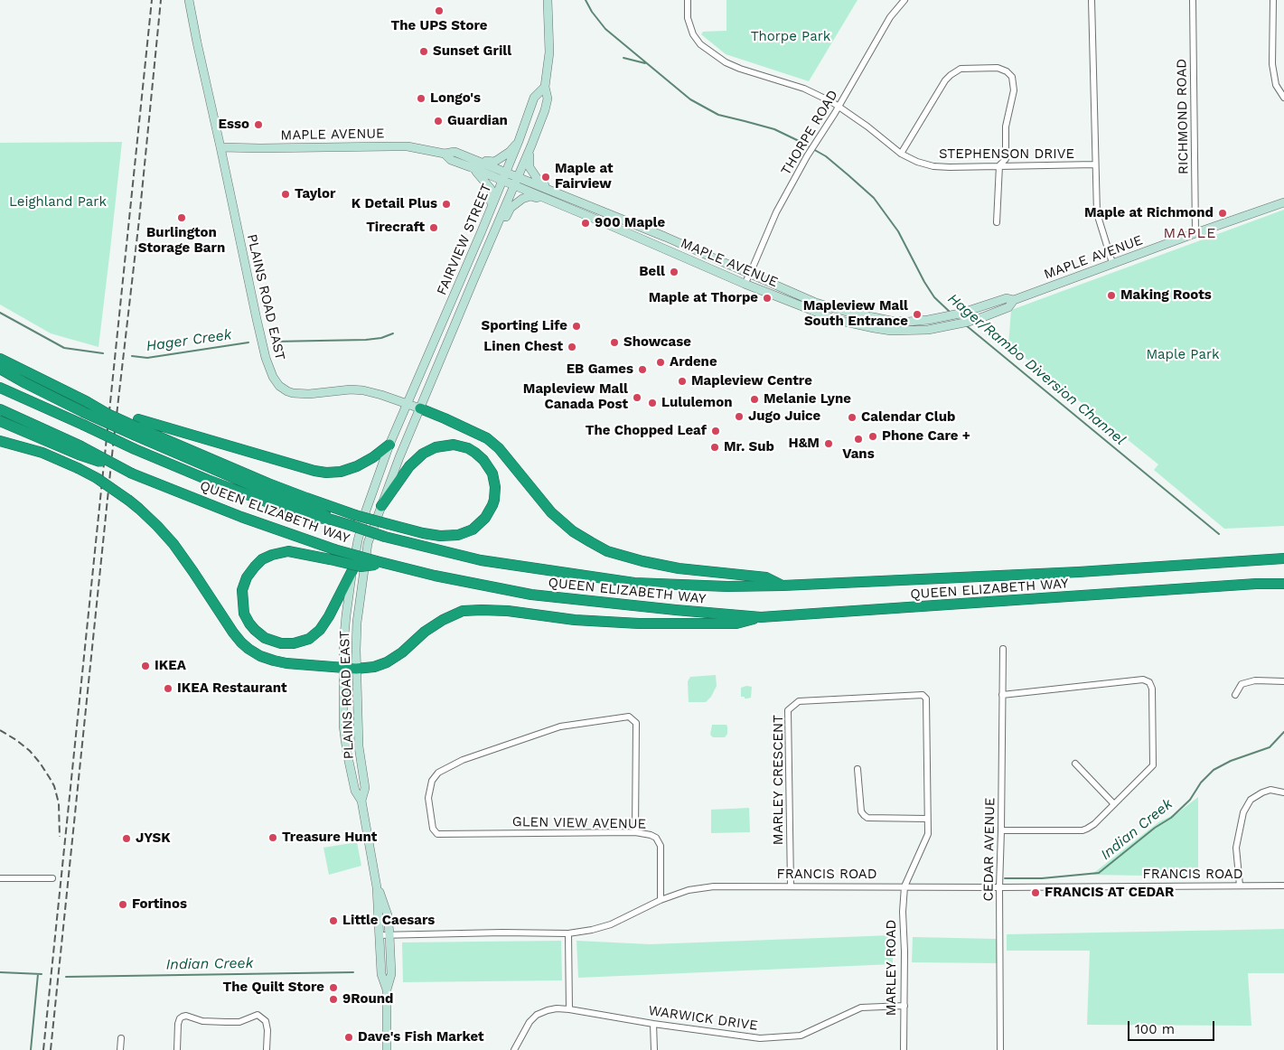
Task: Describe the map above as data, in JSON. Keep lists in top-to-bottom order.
{
  "streets": {
    "highway": ["QUEEN ELIZABETH WAY"],
    "main road": ["MAPLE AVENUE", "FAIRVIEW STREET", "PLAINS ROAD EAST"],
    "street": [
      "RICHMOND ROAD",
      "THORPE ROAD",
      "STEPHENSON DRIVE",
      "MARLEY CRESCENT",
      "GLEN VIEW AVENUE",
      "CEDAR AVENUE",
      "FRANCIS ROAD",
      "MARLEY ROAD",
      "WARWICK DRIVE"
    ]
  },
  "crossings": [
    ["RICHMOND ROAD", "MAPLE AVENUE"],
    ["THORPE ROAD", "MAPLE AVENUE"],
    ["THORPE ROAD", "STEPHENSON DRIVE"],
    ["MAPLE AVENUE", "FAIRVIEW STREET"],
    ["MAPLE AVENUE", "PLAINS ROAD EAST"],
    ["FAIRVIEW STREET", "PLAINS ROAD EAST"],
    ["PLAINS ROAD EAST", "FRANCIS ROAD"],
    ["MARLEY CRESCENT", "FRANCIS ROAD"],
    ["MARLEY CRESCENT", "MARLEY ROAD"],
    ["GLEN VIEW AVENUE", "FRANCIS ROAD"],
    ["CEDAR AVENUE", "FRANCIS ROAD"],
    ["FRANCIS ROAD", "MARLEY ROAD"],
    ["MARLEY ROAD", "WARWICK DRIVE"]
  ],
  "districts": ["MAPLE"],
  "water": ["Hager Creek", "Hager/Rambo Diversion Channel", "Indian Creek"],
  "parks": ["Thorpe Park", "Leighland Park", "Maple Park"],
  "places": [
    "The UPS Store",
    "Sunset Grill",
    "Longo's",
    "Guardian",
    "Esso",
    "Maple at Fairview",
    "Taylor",
    "K Detail Plus",
    "Maple at Richmond",
    "Burlington Storage Barn",
    "900 Maple",
    "Tirecraft",
    "Bell",
    "Making Roots",
    "Maple at Thorpe",
    "Mapleview Mall South Entrance",
    "Sporting Life",
    "Showcase",
    "Linen Chest",
    "Ardene",
    "EB Games",
    "Mapleview Centre",
    "Mapleview Mall Canada Post",
    "Melanie Lyne",
    "Lululemon",
    "Jugo Juice",
    "Calendar Club",
    "The Chopped Leaf",
    "Phone Care +",
    "Vans",
    "H&M",
    "Mr. Sub",
    "IKEA",
    "IKEA Restaurant",
    "Treasure Hunt",
    "JYSK",
    "FRANCIS AT CEDAR",
    "Fortinos",
    "Little Caesars",
    "The Quilt Store",
    "9Round",
    "Dave's Fish Market"
  ],
  "scale_bar": "100 m"
}
